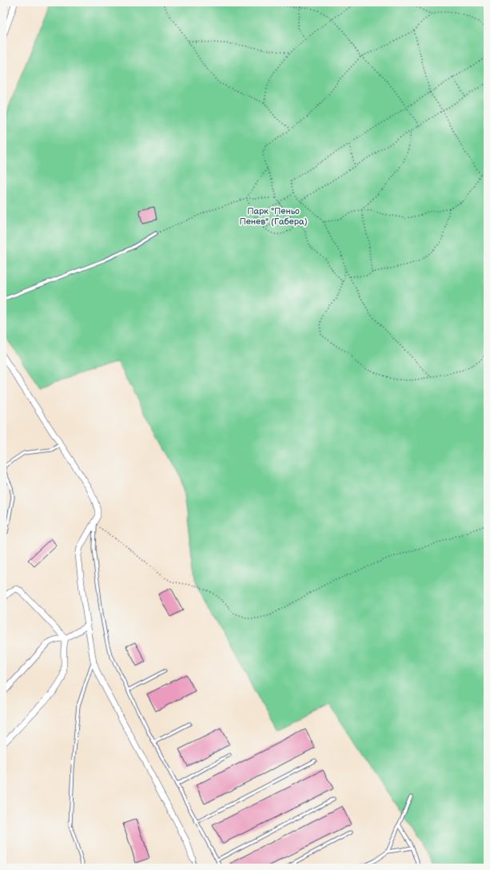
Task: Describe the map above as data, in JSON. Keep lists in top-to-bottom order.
{
  "parks": ["Парк \"Пеньо Пенев\" (Габера)"]
}
